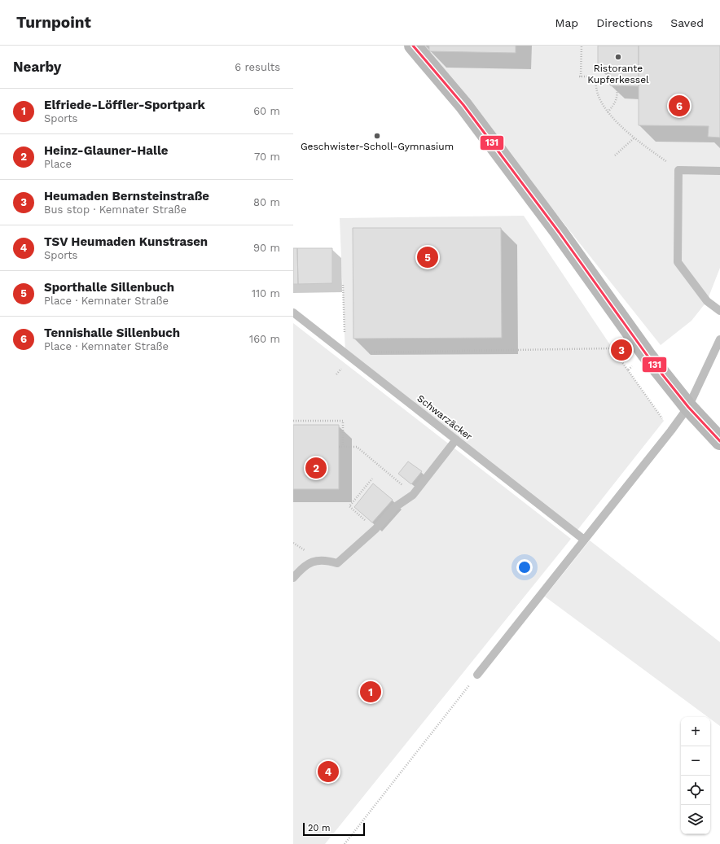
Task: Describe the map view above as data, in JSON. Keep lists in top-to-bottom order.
{
  "streets": {
    "lane": ["Schwarzäcker"]
  },
  "places": ["Ristorante Kupferkessel", "Geschwister-Scholl-Gymnasium"],
  "lines": ["transit line 131"],
  "scale_bar": "20 m",
  "page": {
    "header": "Turnpoint",
    "nav": ["Map", "Directions", "Saved"],
    "heading": ["Nearby", "6 results"],
    "list": [
      {
        "mark": "1",
        "name": "Elfriede-Löffler-Sportpark",
        "note": "Sports",
        "value": "60 m"
      },
      {
        "mark": "2",
        "name": "Heinz-Glauner-Halle",
        "note": "Place",
        "value": "70 m"
      },
      {
        "mark": "3",
        "name": "Heumaden Bernsteinstraße",
        "note": "Bus stop · Kemnater Straße",
        "value": "80 m"
      },
      {
        "mark": "4",
        "name": "TSV Heumaden Kunstrasen",
        "note": "Sports",
        "value": "90 m"
      },
      {
        "mark": "5",
        "name": "Sporthalle Sillenbuch",
        "note": "Place · Kemnater Straße",
        "value": "110 m"
      },
      {
        "mark": "6",
        "name": "Tennishalle Sillenbuch",
        "note": "Place · Kemnater Straße",
        "value": "160 m"
      }
    ],
    "pins": [
      "6",
      "5",
      "3",
      "2",
      "1",
      "4"
    ],
    "map_buttons": ["+", "−"],
    "scale": "20 m"
  }
}
